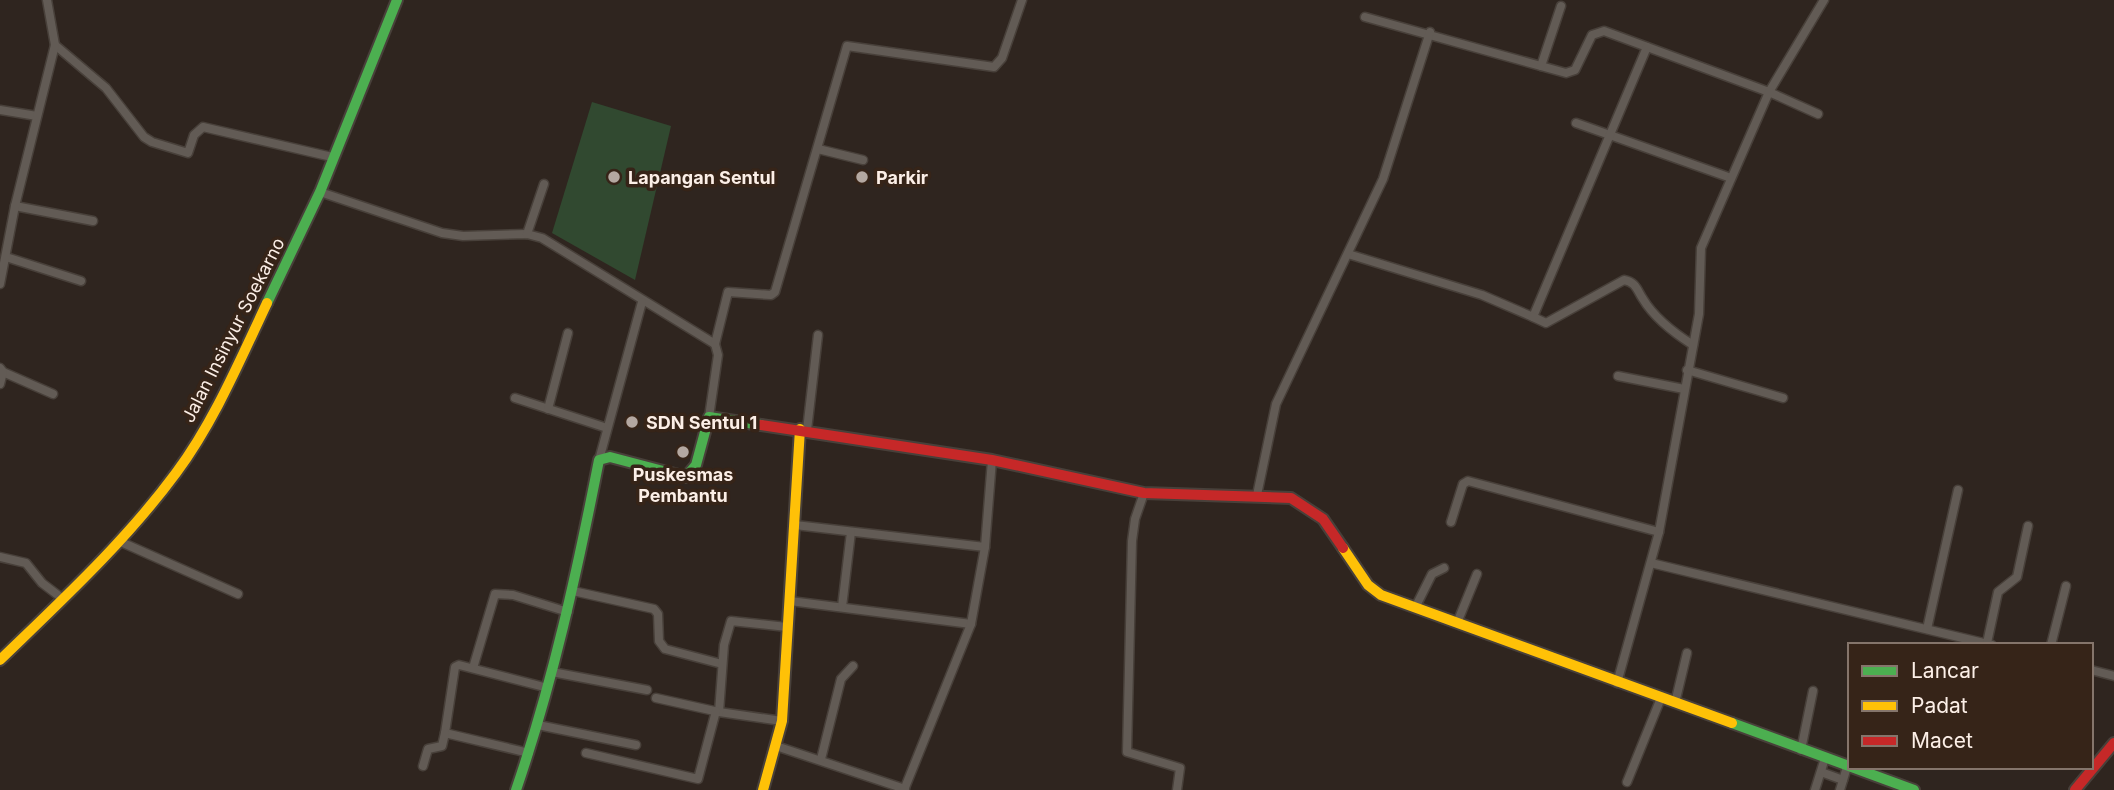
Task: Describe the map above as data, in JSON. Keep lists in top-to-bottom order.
{
  "streets": {
    "main road": ["Jalan Insinyur Soekarno"]
  },
  "places": [
    "Lapangan Sentul",
    "Parkir",
    "SDN Sentul 1",
    "Puskesmas Pembantu"
  ],
  "legend": ["Lancar", "Padat", "Macet"]
}
